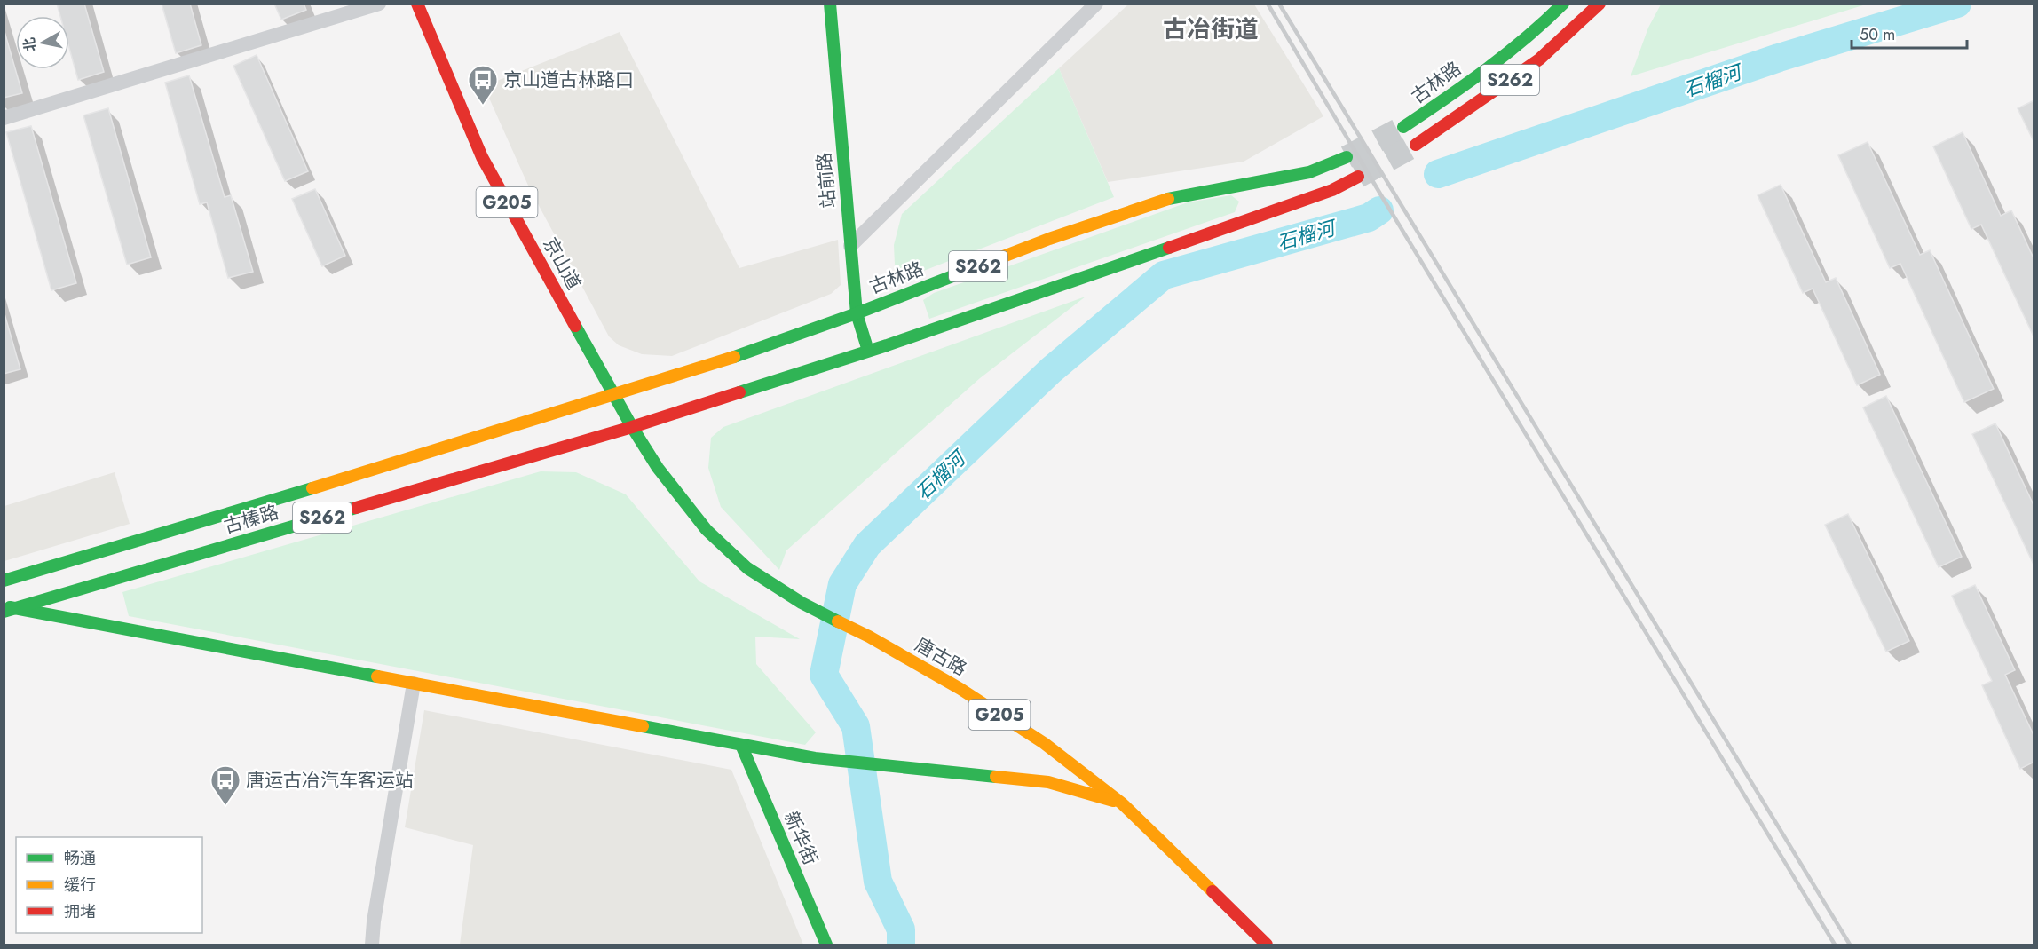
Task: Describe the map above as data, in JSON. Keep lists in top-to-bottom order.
{
  "streets": {
    "main road": [
      "S262",
      "古林路",
      "站前路",
      "G205",
      "京山道",
      "古榛路",
      "唐古路",
      "新华街"
    ]
  },
  "crossings": [
    ["S262", "站前路"],
    ["S262", "古榛路"],
    ["S262", "唐古路"],
    ["古林路", "站前路"],
    ["古林路", "京山道"],
    ["古林路", "古榛路"],
    ["古林路", "唐古路"],
    ["京山道", "古榛路"],
    ["京山道", "唐古路"],
    ["古榛路", "唐古路"]
  ],
  "districts": ["古冶街道"],
  "water": ["石榴河"],
  "places": {
    "bus stop": ["京山道古林路口", "唐运古冶汽车客运站"]
  },
  "legend": ["畅通", "缓行", "拥堵"],
  "scale_bar": "50 m",
  "north": "left"
}
